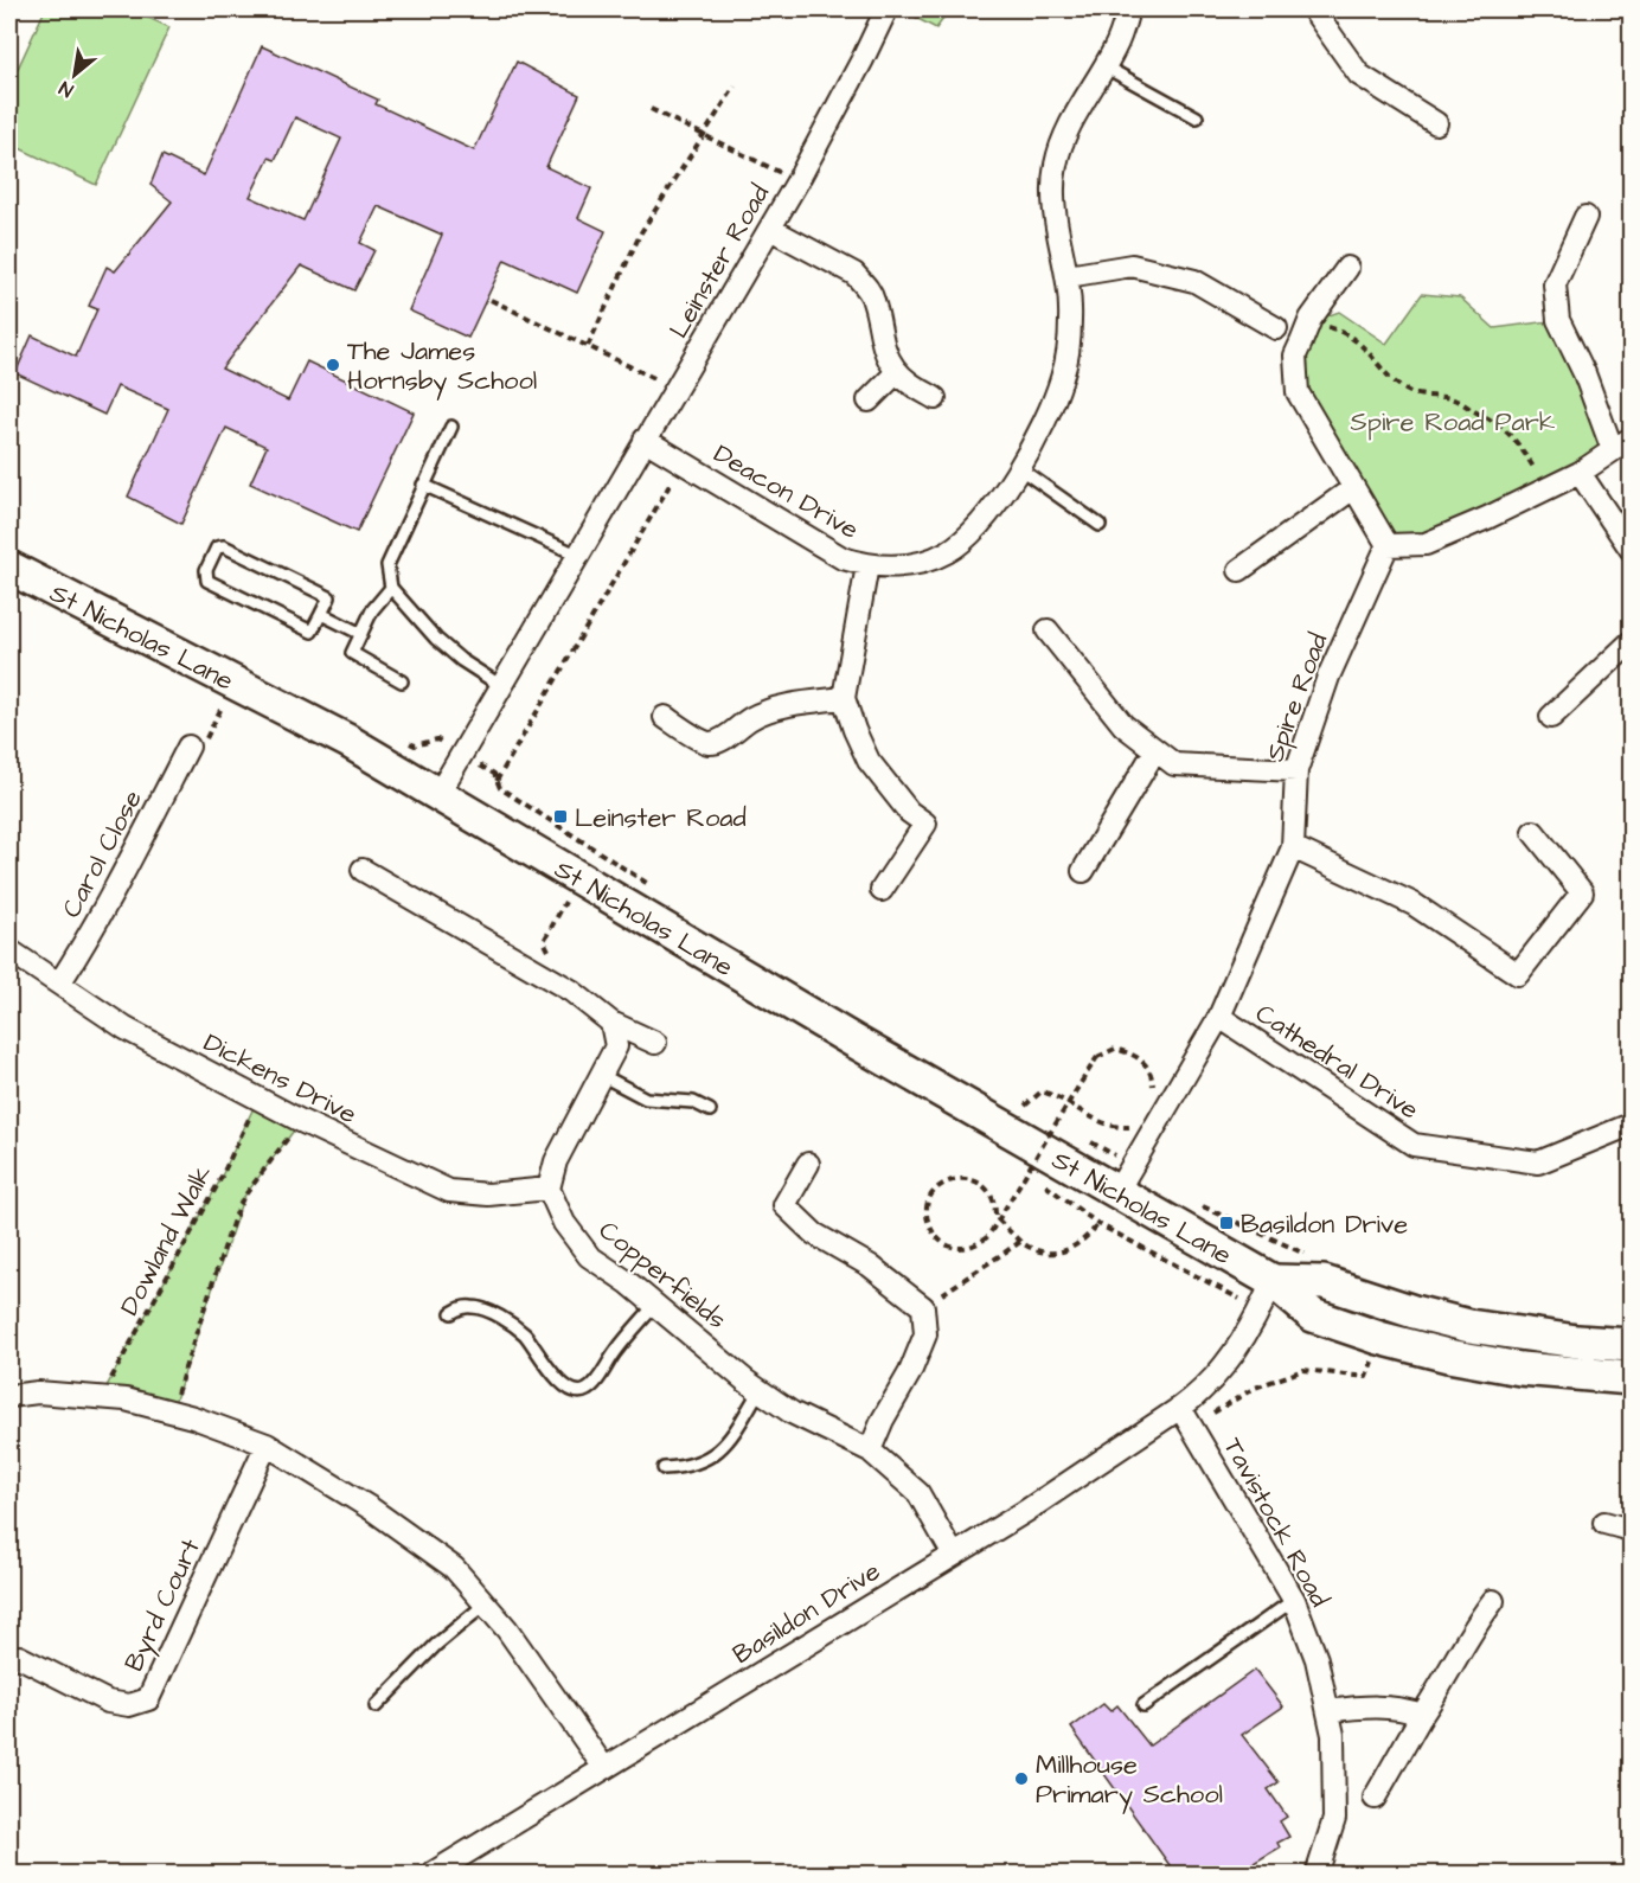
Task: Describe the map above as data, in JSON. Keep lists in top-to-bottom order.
{
  "streets": {
    "main road": ["St Nicholas Lane"],
    "street": [
      "Leinster Road",
      "Deacon Drive",
      "Spire Road",
      "Carol Close",
      "Cathedral Drive",
      "Dickens Drive",
      "Copperfields",
      "Tavistock Road",
      "Byrd Court",
      "Basildon Drive"
    ],
    "path": ["Dowland Walk"]
  },
  "crossings": [
    ["Leinster Road", "Deacon Drive"],
    ["Leinster Road", "St Nicholas Lane"],
    ["St Nicholas Lane", "Spire Road"],
    ["St Nicholas Lane", "Basildon Drive"],
    ["Spire Road", "Cathedral Drive"],
    ["Carol Close", "Dickens Drive"],
    ["Dickens Drive", "Dowland Walk"],
    ["Dickens Drive", "Copperfields"],
    ["Copperfields", "Basildon Drive"],
    ["Tavistock Road", "Basildon Drive"]
  ],
  "parks": ["Spire Road Park"],
  "places": {
    "other": ["The James Hornsby School", "Millhouse Primary School"],
    "transit": ["Leinster Road", "Basildon Drive"]
  },
  "north": "bottom left"
}
